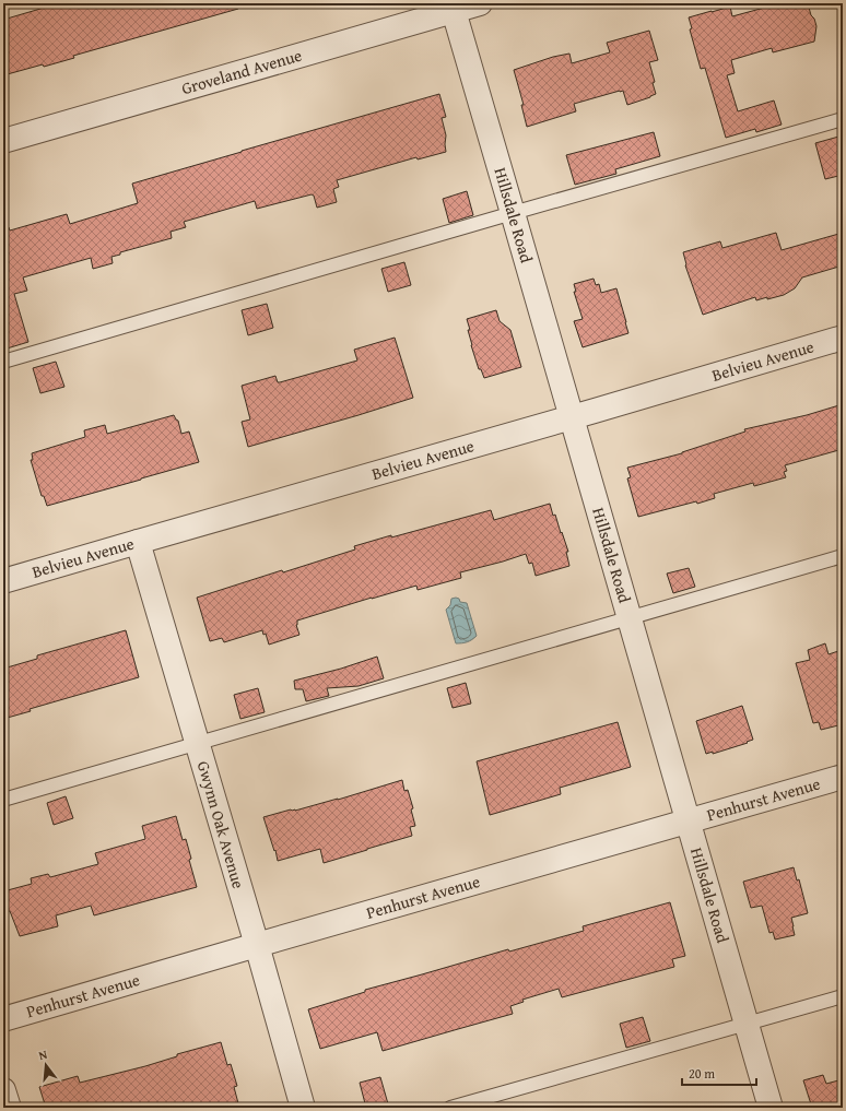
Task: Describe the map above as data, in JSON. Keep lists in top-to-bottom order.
{
  "streets": {
    "street": [
      "Groveland Avenue",
      "Hillsdale Road",
      "Belvieu Avenue",
      "Penhurst Avenue",
      "Gwynn Oak Avenue"
    ]
  },
  "crossings": [
    ["Groveland Avenue", "Hillsdale Road"],
    ["Hillsdale Road", "Belvieu Avenue"],
    ["Hillsdale Road", "Penhurst Avenue"],
    ["Belvieu Avenue", "Gwynn Oak Avenue"],
    ["Penhurst Avenue", "Gwynn Oak Avenue"]
  ],
  "scale_bar": "20 m",
  "north": "top"
}
